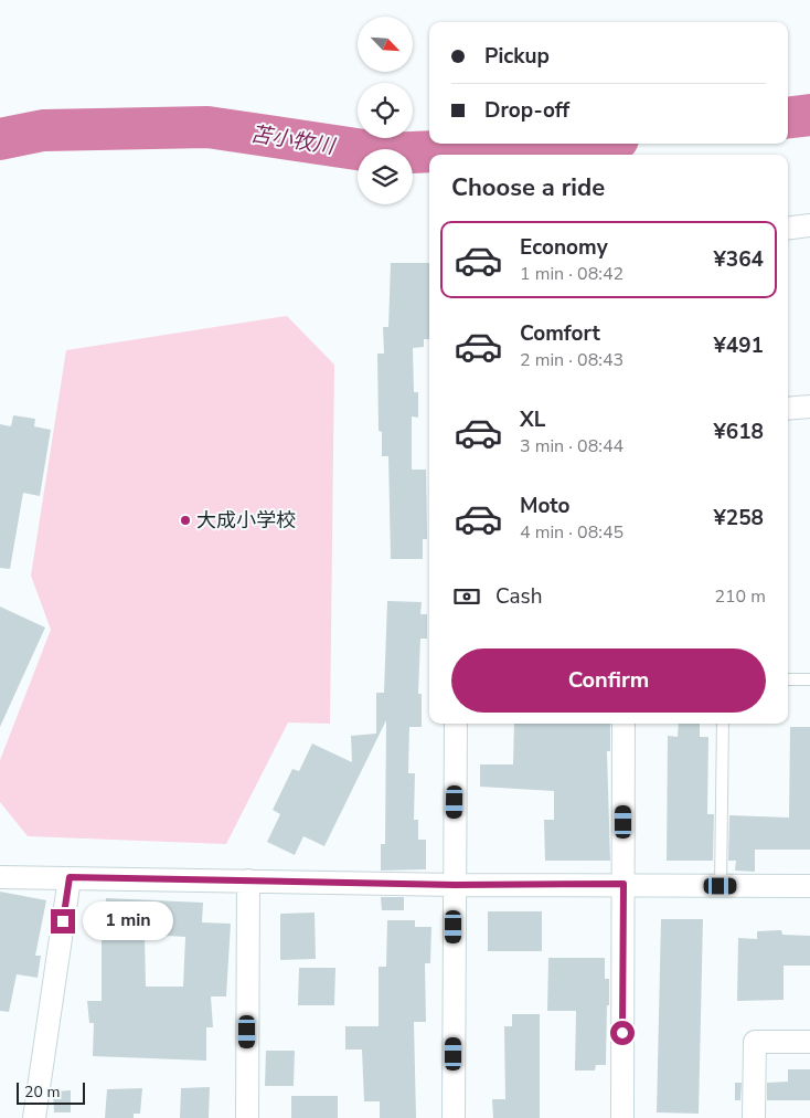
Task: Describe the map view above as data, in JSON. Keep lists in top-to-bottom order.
{
  "water": ["苫小牧川"],
  "places": ["大成小学校"],
  "scale_bar": "20 m",
  "north": "bottom right",
  "page": {
    "banner": ["Pickup", "Drop-off"],
    "heading": "Choose a ride",
    "list": [
      {
        "name": "Economy",
        "note": "1 min · 08:42",
        "value": "¥364"
      },
      {
        "name": "Comfort",
        "note": "2 min · 08:43",
        "value": "¥491"
      },
      {
        "name": "XL",
        "note": "3 min · 08:44",
        "value": "¥618"
      },
      {
        "name": "Moto",
        "note": "4 min · 08:45",
        "value": "¥258"
      }
    ],
    "pay": ["Cash", "210 m"],
    "buttons": "Confirm",
    "bubble": "1 min",
    "scale": "20 m"
  }
}
